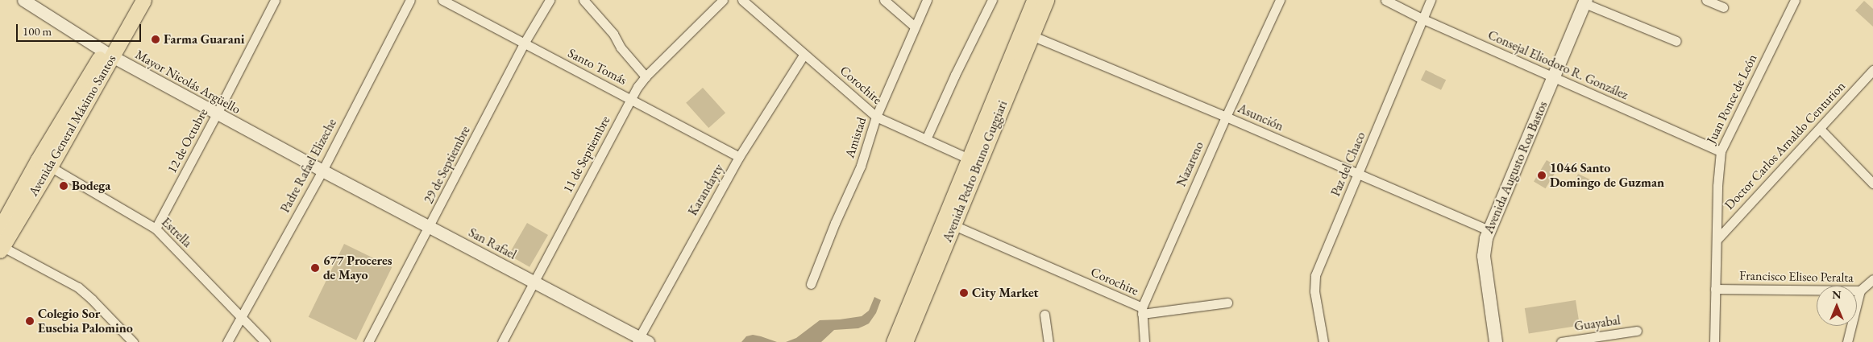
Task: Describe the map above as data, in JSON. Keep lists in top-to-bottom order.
{
  "streets": {
    "main road": ["Avenida General Máximo Santos", "Avenida Augusto Roa Bastos", "Avenida Pedro Bruno Guggiari"],
    "street": [
      "Consejal Eliodoro R. González",
      "Santo Tomás",
      "Mayor Nicolás Argüello",
      "Corochire",
      "Juan Ponce de León",
      "Asunción",
      "Amistad",
      "12 de Octubre",
      "Doctor Carlos Arnaldo Centurion",
      "11 de Septiembre",
      "Nazareno",
      "Paz del Chaco",
      "29 de Septiembre",
      "Padre Rafael Elizeche",
      "Karandayty",
      "Estrella",
      "San Rafael",
      "Francisco Eliseo Peralta",
      "Guayabal"
    ]
  },
  "crossings": [
    ["Consejal Eliodoro R. González", "Juan Ponce de León"],
    ["Consejal Eliodoro R. González", "Paz del Chaco"],
    ["Consejal Eliodoro R. González", "Avenida Augusto Roa Bastos"],
    ["Santo Tomás", "11 de Septiembre"],
    ["Santo Tomás", "29 de Septiembre"],
    ["Santo Tomás", "Karandayty"],
    ["Mayor Nicolás Argüello", "Avenida General Máximo Santos"],
    ["Mayor Nicolás Argüello", "12 de Octubre"],
    ["Mayor Nicolás Argüello", "Padre Rafael Elizeche"],
    ["Mayor Nicolás Argüello", "San Rafael"],
    ["Corochire", "Amistad"],
    ["Corochire", "Nazareno"],
    ["Corochire", "Avenida Pedro Bruno Guggiari"],
    ["Corochire", "Karandayty"],
    ["Juan Ponce de León", "Doctor Carlos Arnaldo Centurion"],
    ["Juan Ponce de León", "Francisco Eliseo Peralta"],
    ["Asunción", "Nazareno"],
    ["Asunción", "Paz del Chaco"],
    ["Asunción", "Avenida Augusto Roa Bastos"],
    ["Asunción", "Avenida Pedro Bruno Guggiari"],
    ["Avenida General Máximo Santos", "Estrella"],
    ["12 de Octubre", "Estrella"],
    ["11 de Septiembre", "San Rafael"],
    ["29 de Septiembre", "San Rafael"],
    ["Padre Rafael Elizeche", "Estrella"],
    ["Padre Rafael Elizeche", "San Rafael"],
    ["Karandayty", "San Rafael"]
  ],
  "places": [
    "Farma Guarani",
    "1046 Santo Domingo de Guzman",
    "Bodega",
    "677 Proceres de Mayo",
    "City Market",
    "Colegio Sor Eusebia Palomino"
  ],
  "scale_bar": "100 m",
  "north": "top"
}
